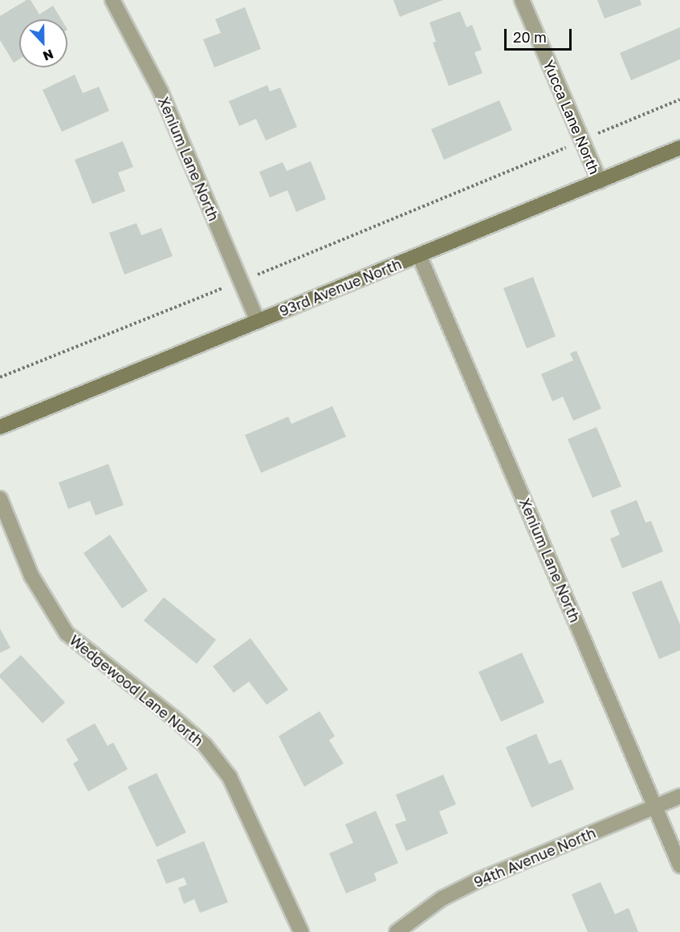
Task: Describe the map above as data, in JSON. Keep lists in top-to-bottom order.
{
  "streets": {
    "main road": ["93rd Avenue North"],
    "street": [
      "Yucca Lane North",
      "Xenium Lane North",
      "Wedgewood Lane North",
      "94th Avenue North"
    ]
  },
  "crossings": [
    ["Yucca Lane North", "93rd Avenue North"],
    ["Xenium Lane North", "93rd Avenue North"],
    ["Xenium Lane North", "94th Avenue North"]
  ],
  "scale_bar": "20 m",
  "north": "bottom"
}
